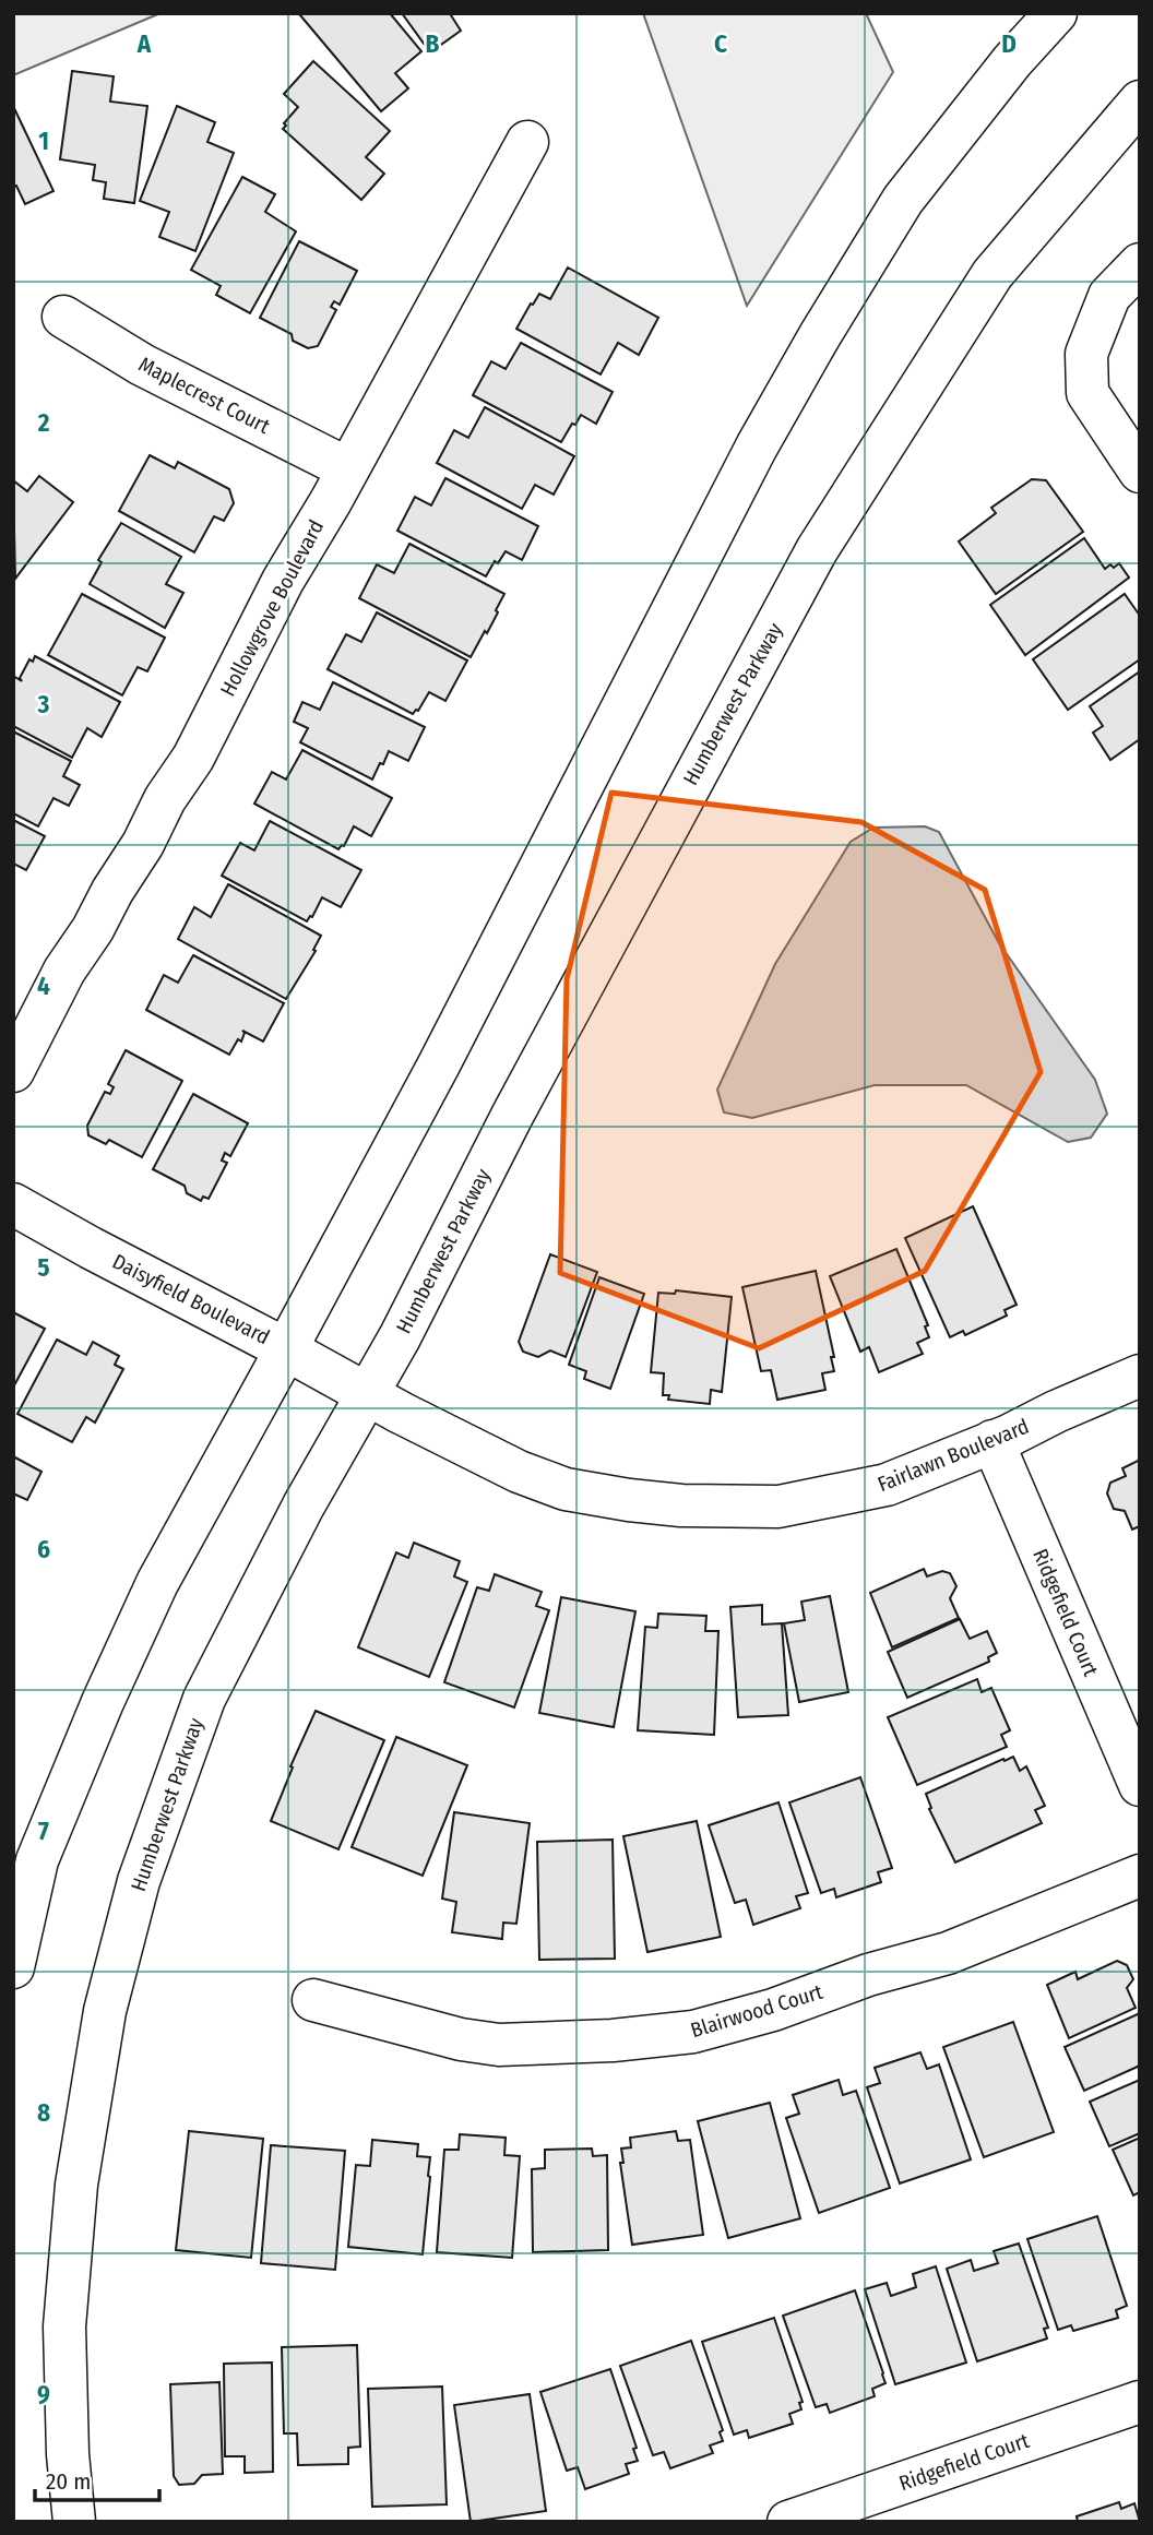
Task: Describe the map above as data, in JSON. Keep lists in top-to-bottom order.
{
  "streets": {
    "main road": [
      "Maplecrest Court",
      "Hollowgrove Boulevard",
      "Humberwest Parkway",
      "Daisyfield Boulevard",
      "Fairlawn Boulevard",
      "Ridgefield Court",
      "Blairwood Court"
    ]
  },
  "crossings": [
    ["Maplecrest Court", "Hollowgrove Boulevard"],
    ["Humberwest Parkway", "Daisyfield Boulevard"],
    ["Humberwest Parkway", "Fairlawn Boulevard"],
    ["Daisyfield Boulevard", "Fairlawn Boulevard"],
    ["Fairlawn Boulevard", "Ridgefield Court"]
  ],
  "scale_bar": "20 m",
  "grid": {
    "columns": [
      "A",
      "B",
      "C",
      "D"
    ],
    "rows": [
      "1",
      "2",
      "3",
      "4",
      "5",
      "6",
      "7",
      "8",
      "9"
    ]
  }
}
